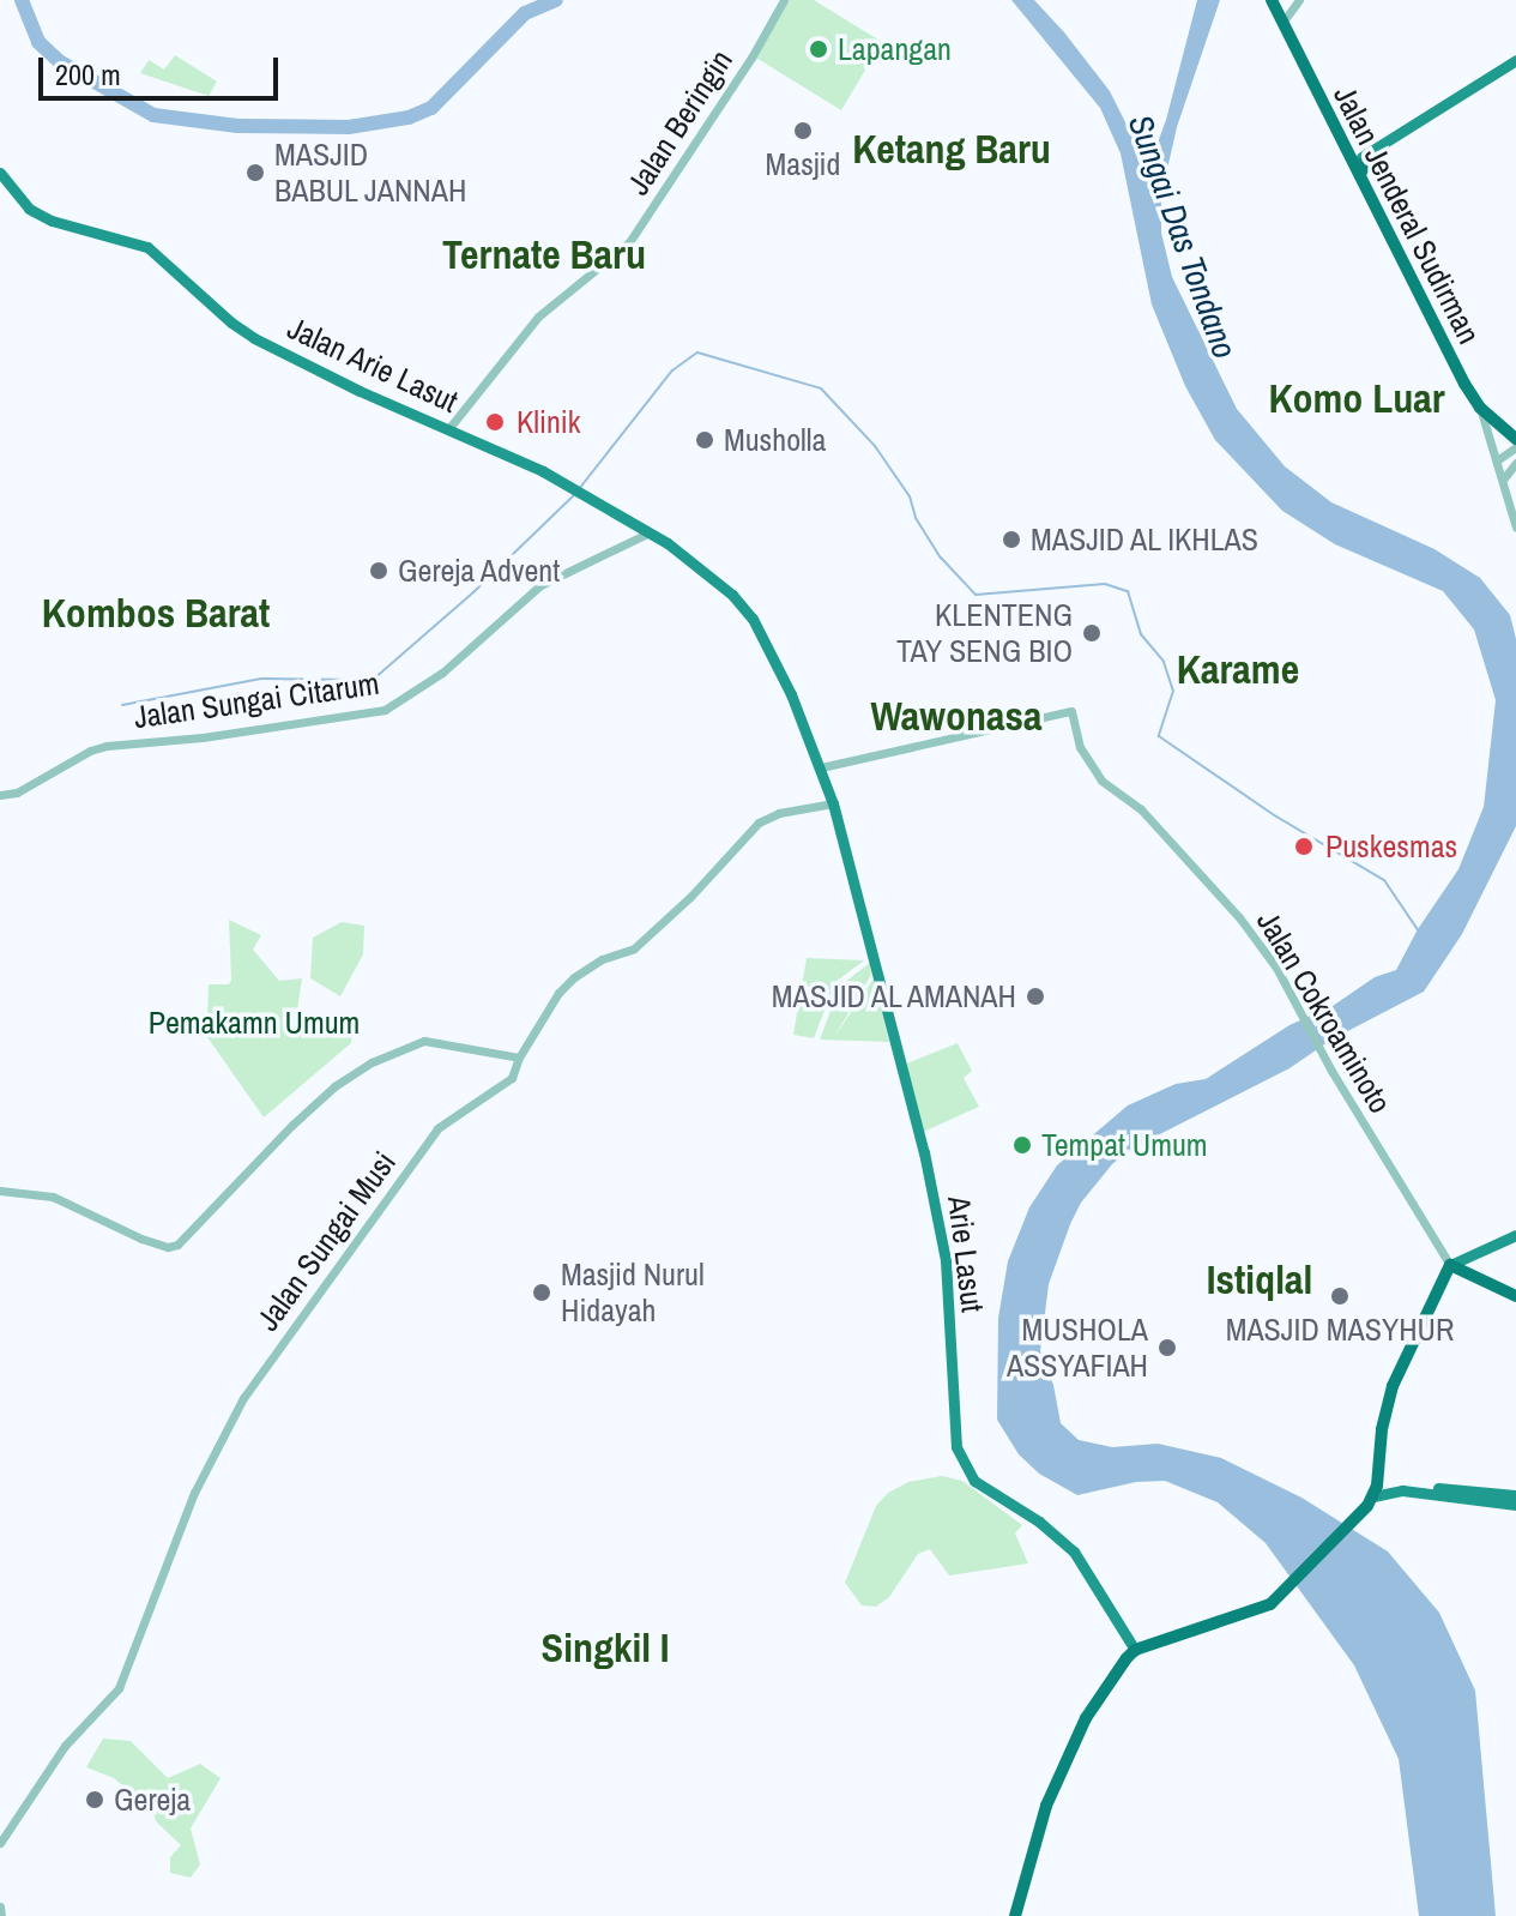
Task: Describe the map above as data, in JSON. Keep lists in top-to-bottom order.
{
  "streets": {
    "highway": ["Jalan Jenderal Sudirman"],
    "main road": ["Jalan Arie Lasut", "Arie Lasut"],
    "street": [
      "Jalan Beringin",
      "Jalan Sungai Citarum",
      "Jalan Cokroaminoto",
      "Jalan Sungai Musi"
    ]
  },
  "crossings": [
    ["Jalan Beringin", "Jalan Arie Lasut"],
    ["Jalan Arie Lasut", "Jalan Sungai Citarum"],
    ["Jalan Arie Lasut", "Jalan Cokroaminoto"],
    ["Jalan Arie Lasut", "Jalan Sungai Musi"],
    ["Jalan Arie Lasut", "Arie Lasut"],
    ["Jalan Sungai Musi", "Arie Lasut"]
  ],
  "districts": [
    "Ketang Baru",
    "Ternate Baru",
    "Komo Luar",
    "Kombos Barat",
    "Karame",
    "Wawonasa",
    "Istiqlal",
    "Singkil I"
  ],
  "water": ["Sungai Das Tondano"],
  "parks": ["Pemakamn Umum"],
  "places": [
    "Lapangan",
    "Masjid",
    "MASJID BABUL JANNAH",
    "Klinik",
    "Musholla",
    "MASJID AL IKHLAS",
    "Gereja Advent",
    "KLENTENG TAY SENG BIO",
    "Puskesmas",
    "MASJID AL AMANAH",
    "Tempat Umum",
    "Masjid Nurul Hidayah",
    "MASJID MASYHUR",
    "MUSHOLA ASSYAFIAH",
    "Gereja"
  ],
  "scale_bar": "200 m"
}
